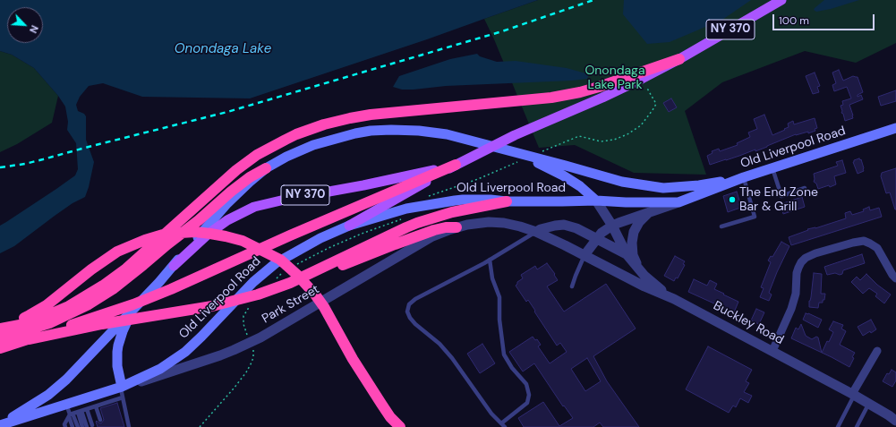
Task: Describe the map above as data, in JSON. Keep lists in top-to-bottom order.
{
  "streets": {
    "main road": ["NY 370", "Old Liverpool Road", "Park Street"],
    "street": ["Buckley Road"]
  },
  "crossings": [
    ["NY 370", "Old Liverpool Road"],
    ["NY 370", "Park Street"],
    ["Old Liverpool Road", "Park Street"],
    ["Old Liverpool Road", "Buckley Road"],
    ["Park Street", "Buckley Road"]
  ],
  "water": ["Onondaga Lake"],
  "parks": ["Onondaga Lake Park"],
  "places": ["The End Zone Bar & Grill"],
  "scale_bar": "100 m",
  "north": "bottom right"
}
